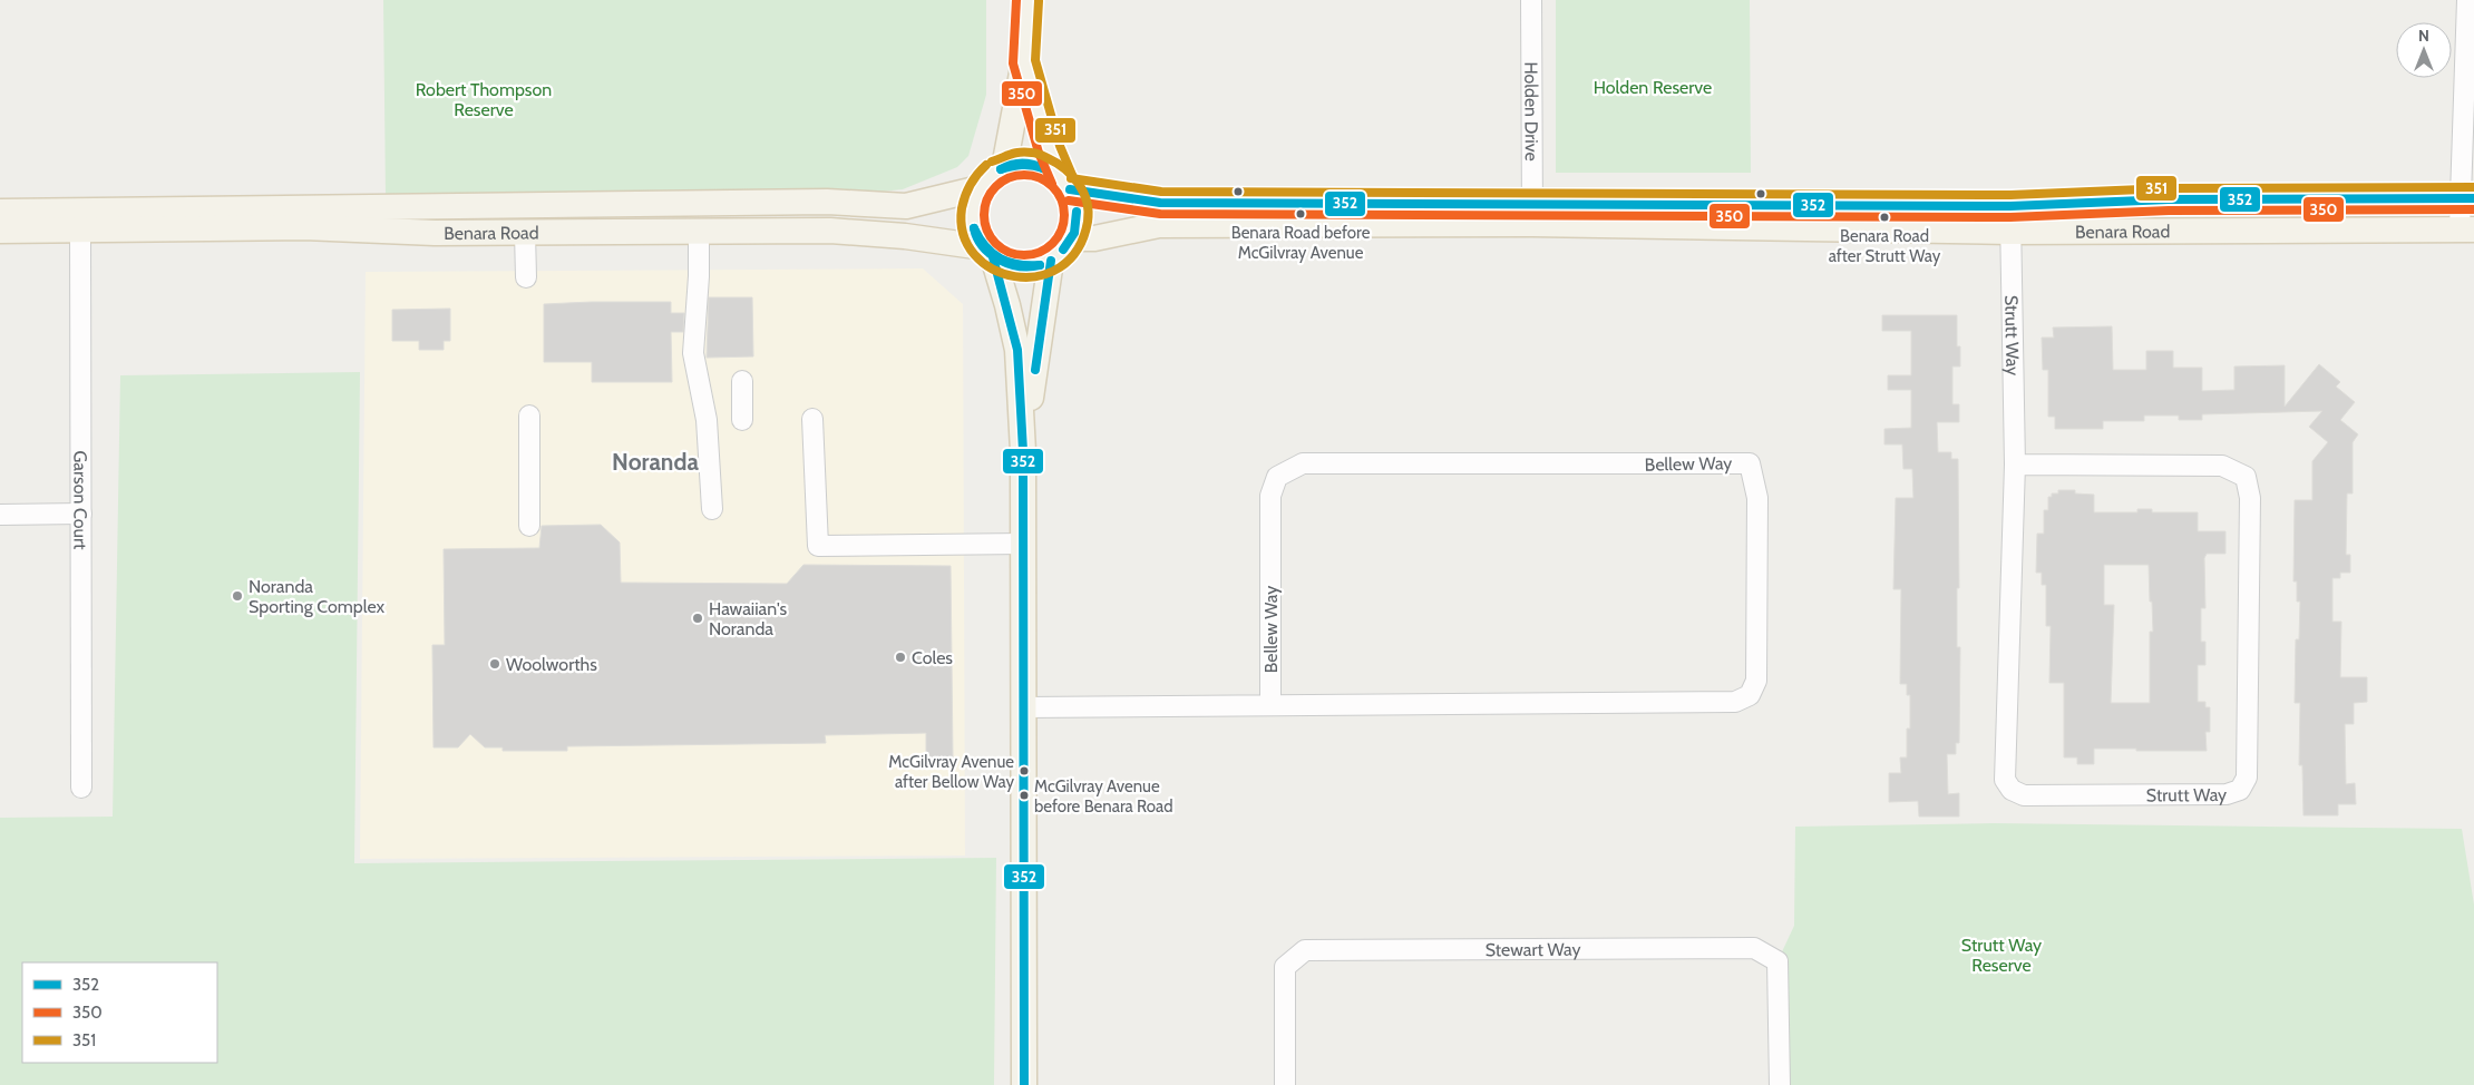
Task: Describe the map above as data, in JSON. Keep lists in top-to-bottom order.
{
  "streets": {
    "main road": ["Benara Road"],
    "street": [
      "Holden Drive",
      "Strutt Way",
      "Bellew Way",
      "Garson Court",
      "Stewart Way"
    ]
  },
  "crossings": [
    ["Holden Drive", "Benara Road"],
    ["Benara Road", "Strutt Way"],
    ["Benara Road", "Garson Court"]
  ],
  "districts": ["Noranda"],
  "parks": ["Holden Reserve", "Robert Thompson Reserve", "Strutt Way Reserve"],
  "places": [
    "Benara Road before McGilvray Avenue",
    "Benara Road after Strutt Way",
    "Noranda Sporting Complex",
    "Hawaiian's Noranda",
    "Coles",
    "Woolworths",
    "McGilvray Avenue after Bellow Way",
    "McGilvray Avenue before Benara Road"
  ],
  "lines": ["transit line 350", "transit line 351", "transit line 352"],
  "legend": ["352", "350", "351"],
  "north": "top"
}
